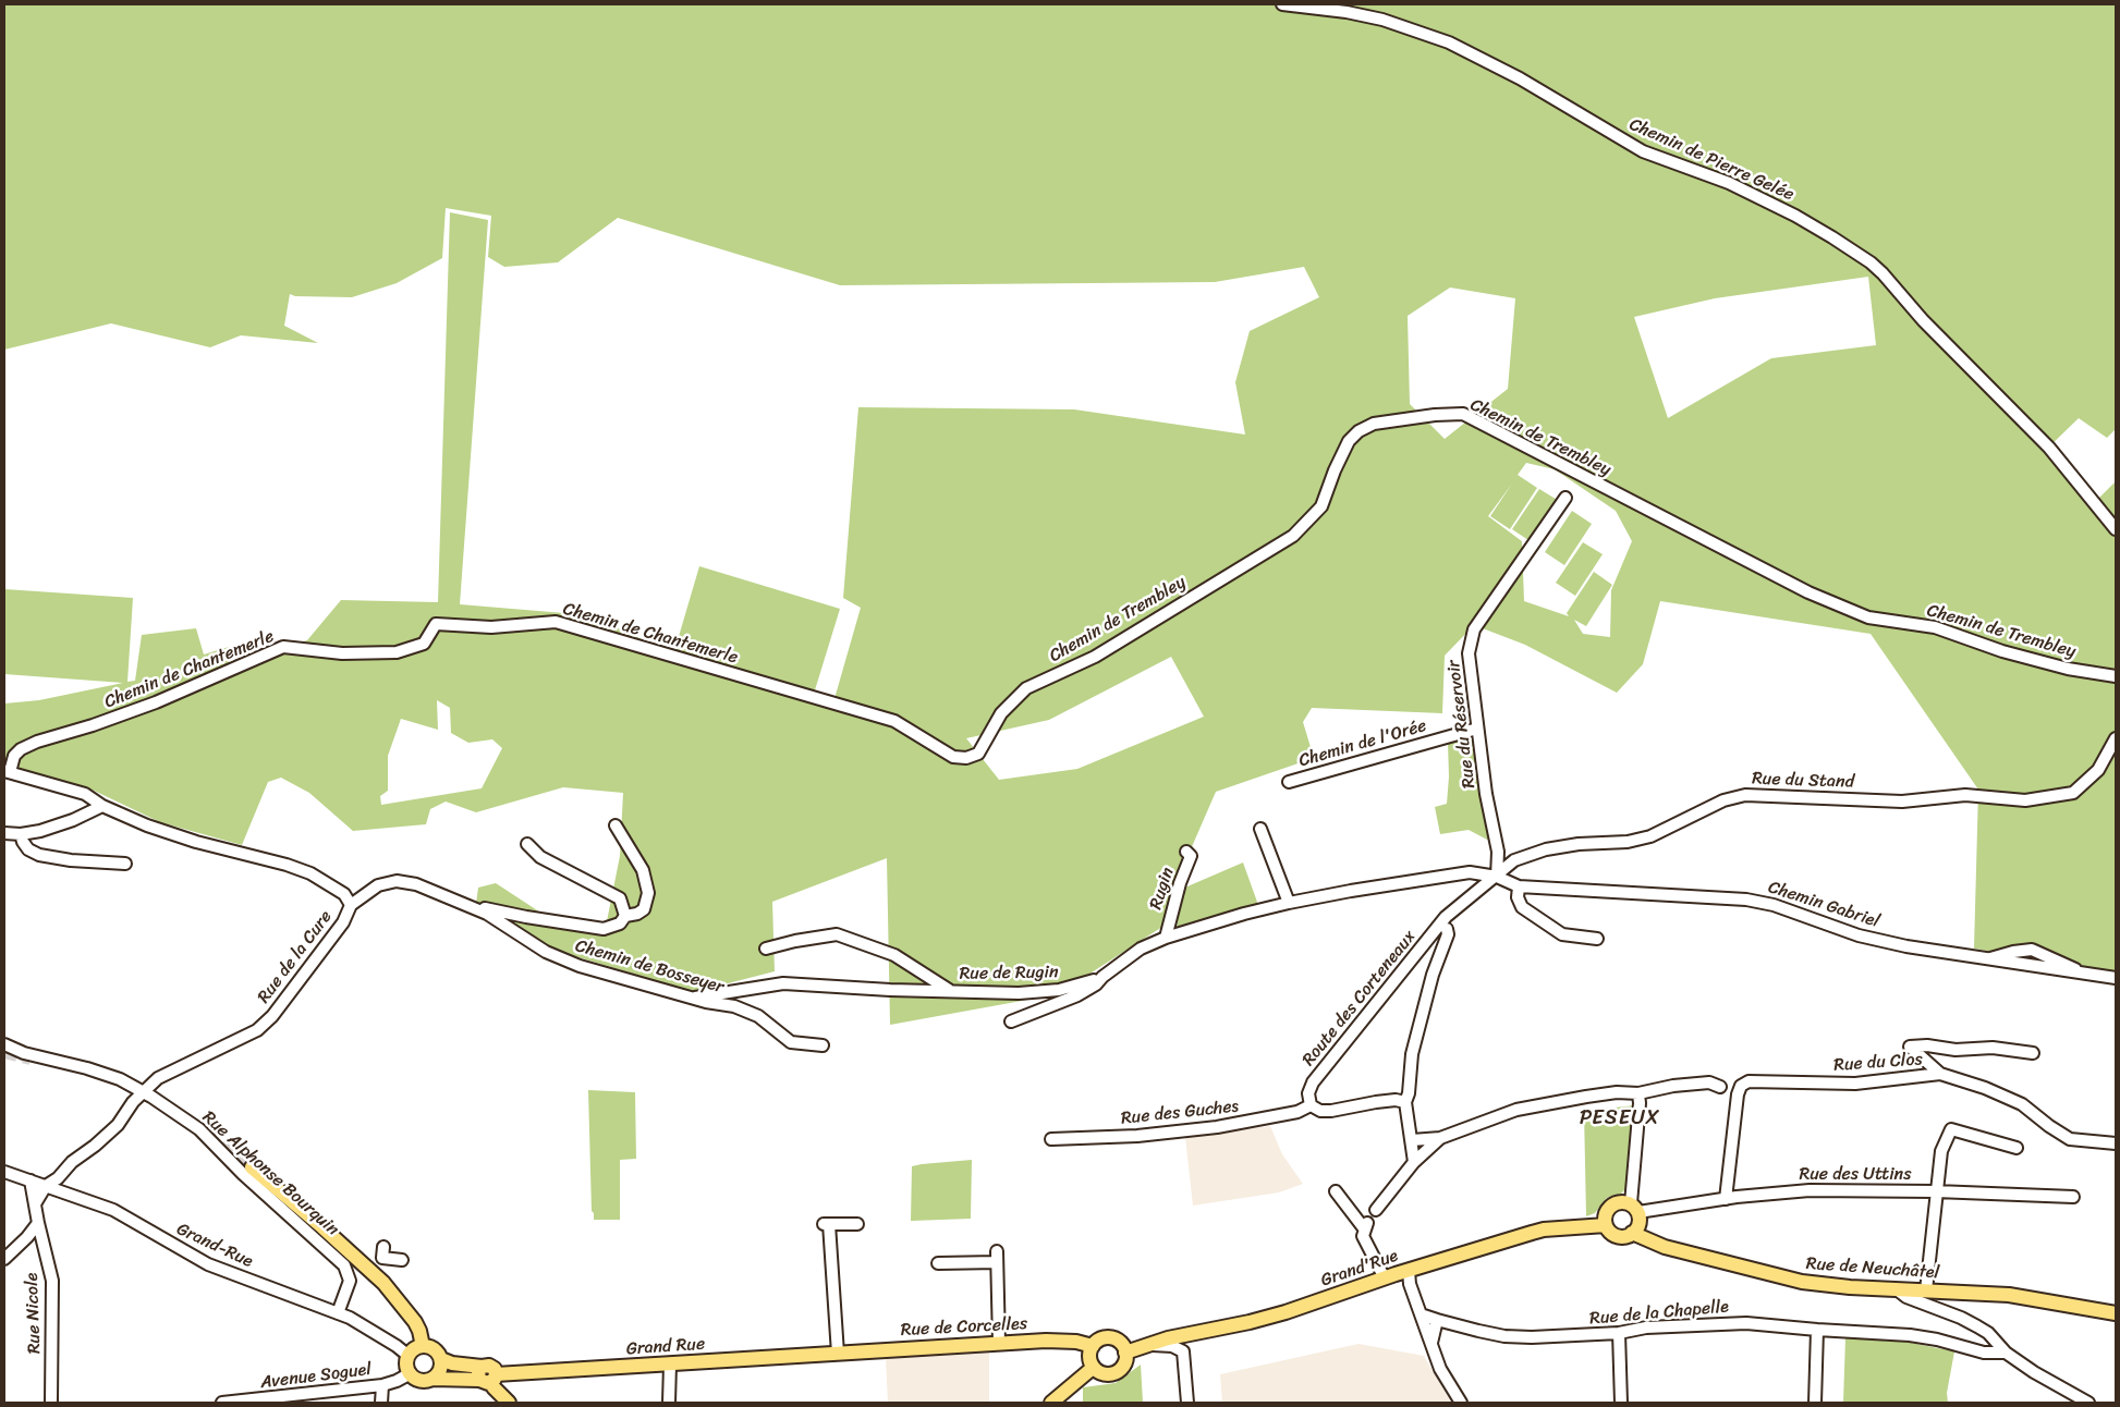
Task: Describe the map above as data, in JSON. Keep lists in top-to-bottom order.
{
  "streets": {
    "main road": [
      "Grand'Rue",
      "Rue de Neuchâtel",
      "Rue de Corcelles",
      "Grand Rue"
    ],
    "street": [
      "Chemin de Pierre Gelée",
      "Chemin de Trembley",
      "Chemin de Chantemerle",
      "Rue du Réservoir",
      "Chemin de l'Orée",
      "Rue du Stand",
      "Rugin",
      "Chemin Gabriel",
      "Rue de la Cure",
      "Chemin de Bosseyer",
      "Rue de Rugin",
      "Route des Corteneaux",
      "Rue du Clos",
      "Rue des Guches",
      "Rue Alphonse Bourquin",
      "Rue des Uttins",
      "Grand-Rue",
      "Rue Nicole",
      "Rue de la Chapelle",
      "Avenue Soguel"
    ]
  },
  "crossings": [
    ["Chemin de Trembley", "Chemin de Chantemerle"],
    ["Chemin de Chantemerle", "Rue de la Cure"],
    ["Rue du Réservoir", "Chemin de l'Orée"],
    ["Rue du Réservoir", "Rue du Stand"],
    ["Rue du Réservoir", "Chemin Gabriel"],
    ["Rue du Réservoir", "Rue de Rugin"],
    ["Rue du Réservoir", "Route des Corteneaux"],
    ["Rue du Stand", "Chemin Gabriel"],
    ["Rue du Stand", "Rue de Rugin"],
    ["Rue du Stand", "Route des Corteneaux"],
    ["Rugin", "Rue de Rugin"],
    ["Chemin Gabriel", "Rue de Rugin"],
    ["Chemin Gabriel", "Route des Corteneaux"],
    ["Rue de la Cure", "Chemin de Bosseyer"],
    ["Rue de la Cure", "Rue Alphonse Bourquin"],
    ["Rue de la Cure", "Grand-Rue"],
    ["Rue de Rugin", "Route des Corteneaux"],
    ["Route des Corteneaux", "Rue des Guches"],
    ["Rue du Clos", "Rue des Uttins"],
    ["Rue Alphonse Bourquin", "Grand-Rue"],
    ["Rue des Uttins", "Grand'Rue"],
    ["Rue des Uttins", "Rue de Neuchâtel"],
    ["Grand-Rue", "Rue Nicole"],
    ["Grand-Rue", "Avenue Soguel"],
    ["Grand'Rue", "Rue de Neuchâtel"],
    ["Grand'Rue", "Rue de Corcelles"],
    ["Rue de Corcelles", "Grand Rue"]
  ],
  "districts": ["PESEUX"]
}
